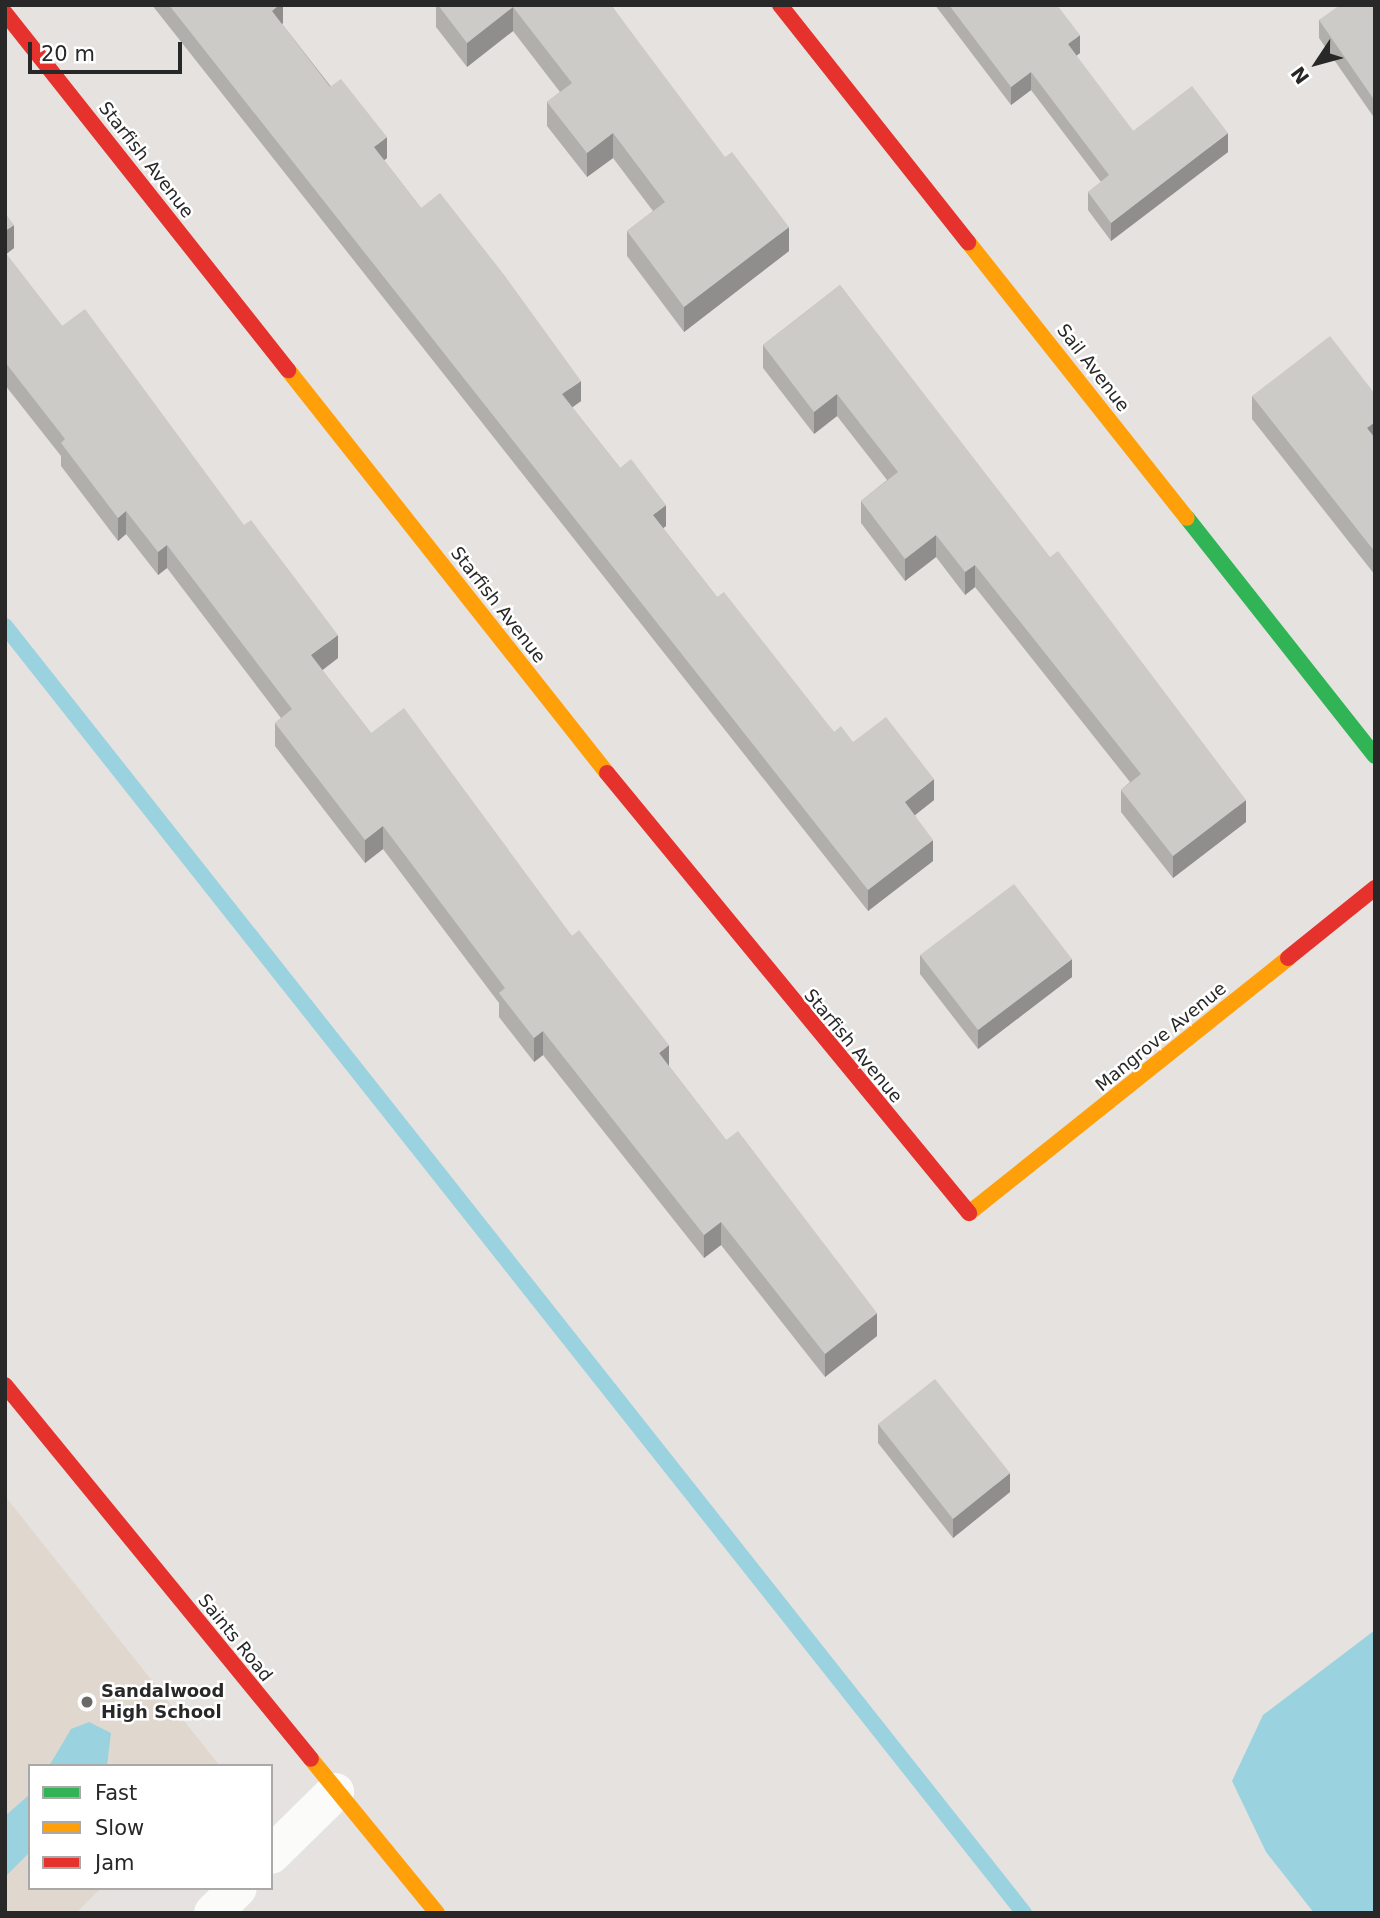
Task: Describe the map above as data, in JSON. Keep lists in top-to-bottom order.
{
  "streets": {
    "street": [
      "Starfish Avenue",
      "Sail Avenue",
      "Mangrove Avenue",
      "Saints Road"
    ]
  },
  "crossings": [
    ["Starfish Avenue", "Mangrove Avenue"]
  ],
  "places": ["Sandalwood High School"],
  "legend": ["Fast", "Slow", "Jam"],
  "scale_bar": "20 m",
  "north": "bottom left"
}
